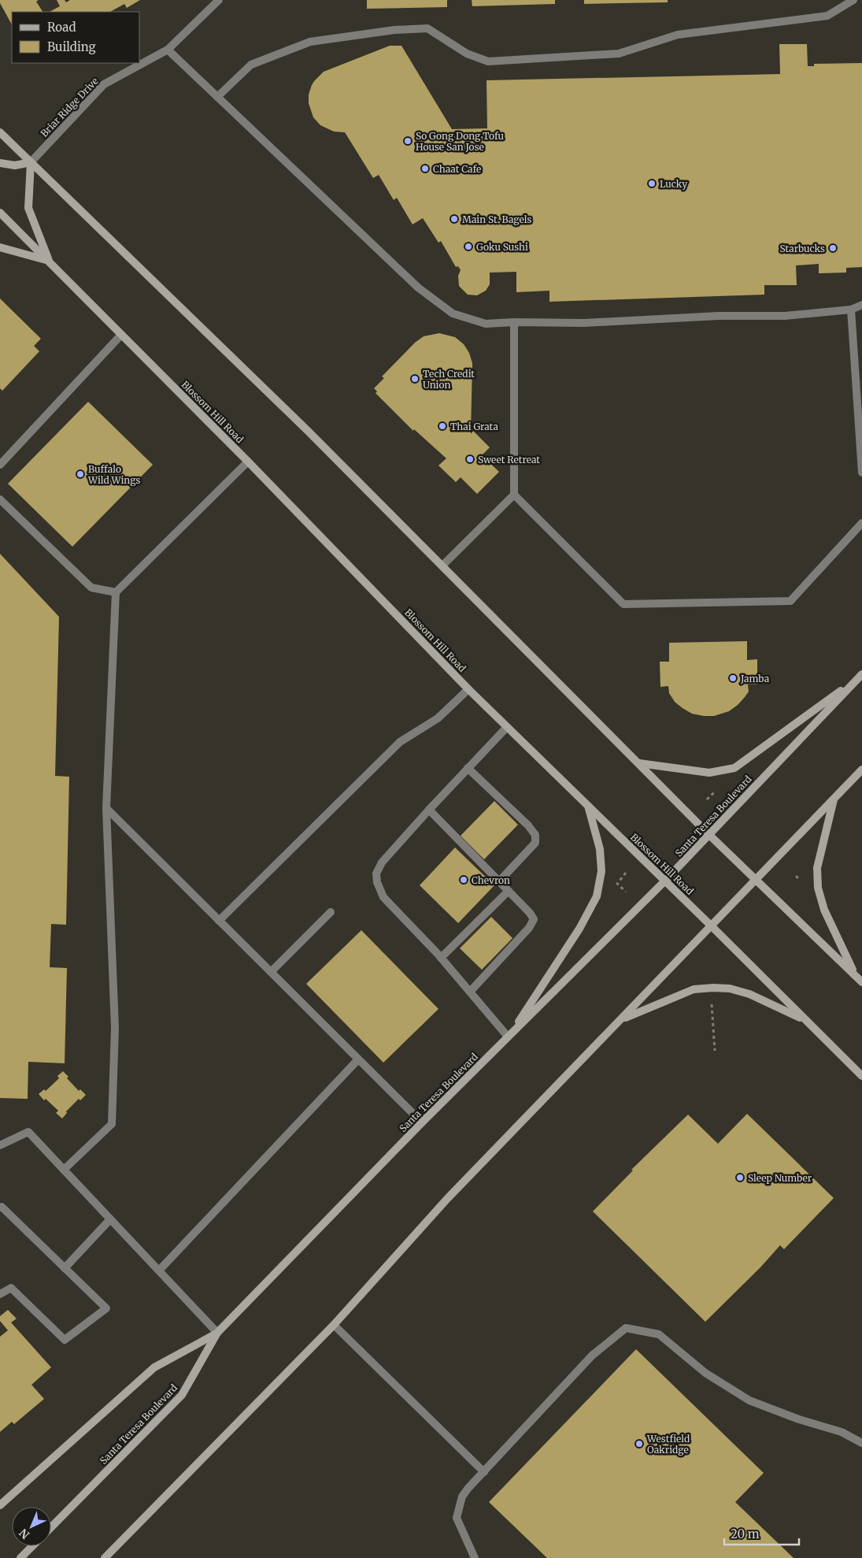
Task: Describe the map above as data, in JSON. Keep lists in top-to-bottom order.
{
  "streets": {
    "main road": ["Blossom Hill Road", "Santa Teresa Boulevard"],
    "street": ["Briar Ridge Drive"]
  },
  "crossings": [
    ["Blossom Hill Road", "Santa Teresa Boulevard"]
  ],
  "places": [
    "So Gong Dong Tofu House San Jose",
    "Chaat Cafe",
    "Lucky",
    "Main St. Bagels",
    "Goku Sushi",
    "Starbucks",
    "Tech Credit Union",
    "Thai Grata",
    "Sweet Retreat",
    "Buffalo Wild Wings",
    "Jamba",
    "Chevron",
    "Sleep Number",
    "Westfield Oakridge"
  ],
  "legend": ["Road", "Building"],
  "scale_bar": "20 m",
  "north": "bottom left"
}
